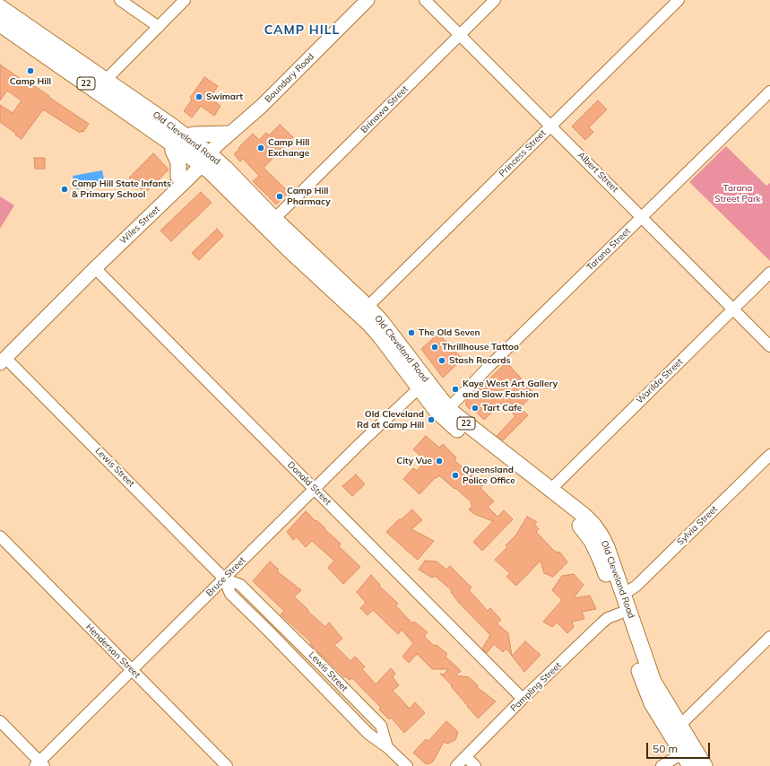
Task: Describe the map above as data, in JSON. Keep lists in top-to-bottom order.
{
  "streets": {
    "highway": ["22", "Old Cleveland Road"],
    "main road": ["Boundary Road", "Wiles Street"],
    "street": [
      "Brinawa Street",
      "Princess Street",
      "Albert Street",
      "Tarana Street",
      "Warilda Street",
      "Lewis Street",
      "Donald Street",
      "Sylvia Street",
      "Bruce Street",
      "Henderson Street",
      "Pampling Street"
    ]
  },
  "crossings": [
    ["Boundary Road", "Old Cleveland Road"],
    ["Boundary Road", "Wiles Street"],
    ["Brinawa Street", "Old Cleveland Road"],
    ["Brinawa Street", "Albert Street"],
    ["Old Cleveland Road", "Princess Street"],
    ["Old Cleveland Road", "Wiles Street"],
    ["Old Cleveland Road", "Tarana Street"],
    ["Old Cleveland Road", "Warilda Street"],
    ["Old Cleveland Road", "Sylvia Street"],
    ["Old Cleveland Road", "Bruce Street"],
    ["Old Cleveland Road", "Pampling Street"],
    ["Princess Street", "Albert Street"],
    ["Albert Street", "Tarana Street"],
    ["Albert Street", "Warilda Street"],
    ["Wiles Street", "Lewis Street"],
    ["Wiles Street", "Donald Street"],
    ["Lewis Street", "Bruce Street"],
    ["Donald Street", "Bruce Street"],
    ["Donald Street", "Pampling Street"],
    ["Bruce Street", "Henderson Street"]
  ],
  "districts": ["CAMP HILL"],
  "parks": ["Tarana Street Park"],
  "places": [
    "Camp Hill",
    "Swimart",
    "Camp Hill Exchange",
    "Camp Hill State Infants & Primary School",
    "Camp Hill Pharmacy",
    "The Old Seven",
    "Thrillhouse Tattoo",
    "Stash Records",
    "Kaye West Art Gallery and Slow Fashion",
    "Tart Cafe",
    "Old Cleveland Rd at Camp Hill",
    "City Vue",
    "Queensland Police Office"
  ],
  "scale_bar": "50 m"
}
